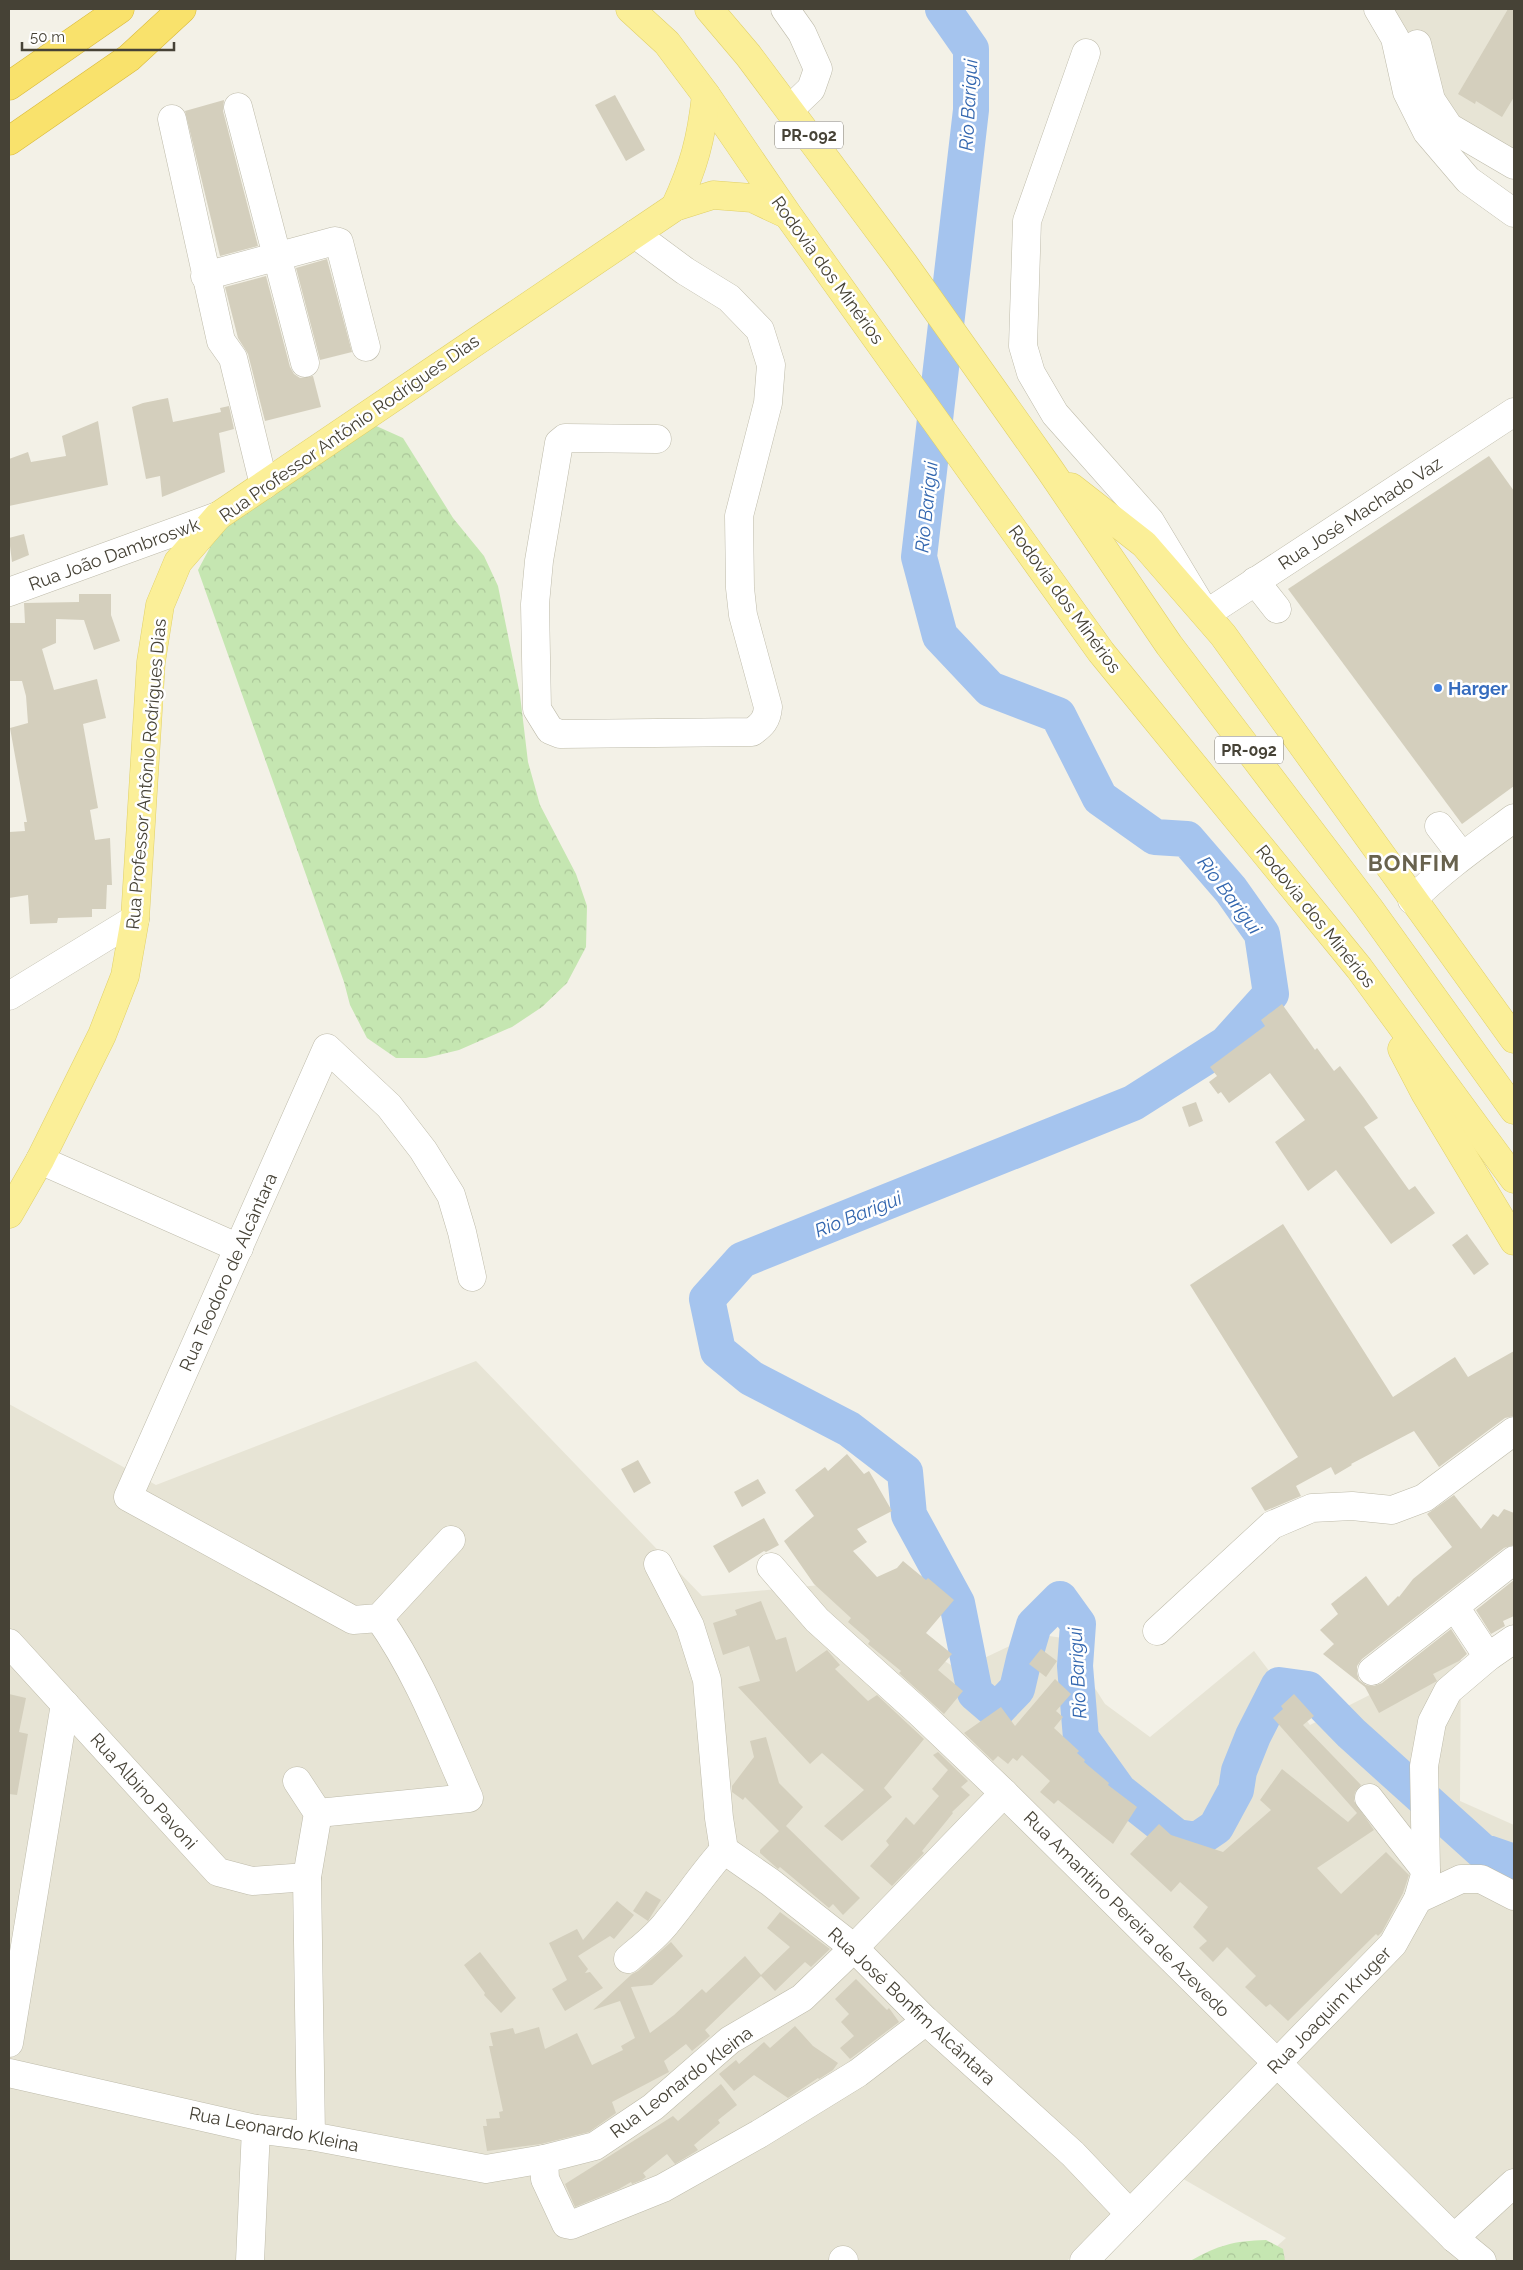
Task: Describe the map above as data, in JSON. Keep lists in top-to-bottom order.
{
  "streets": {
    "main road": ["PR-092", "Rodovia dos Minérios", "Rua Professor Antônio Rodrigues Dias"],
    "street": [
      "Rua José Machado Vaz",
      "Rua João Dambroswk",
      "Rua Teodoro de Alcântara",
      "Rua Albino Pavoni",
      "Rua Amantino Pereira de Azevedo",
      "Rua José Bonfim Alcântara",
      "Rua Joaquim Kruger",
      "Rua Leonardo Kleina"
    ]
  },
  "crossings": [
    ["Rodovia dos Minérios", "Rua Professor Antônio Rodrigues Dias"],
    ["Rua Professor Antônio Rodrigues Dias", "Rua João Dambroswk"],
    ["Rua Amantino Pereira de Azevedo", "Rua Joaquim Kruger"],
    ["Rua Amantino Pereira de Azevedo", "Rua Leonardo Kleina"],
    ["Rua José Bonfim Alcântara", "Rua Joaquim Kruger"],
    ["Rua José Bonfim Alcântara", "Rua Leonardo Kleina"]
  ],
  "districts": ["BONFIM"],
  "water": ["Rio Barigui"],
  "places": ["Harger"],
  "scale_bar": "50 m"
}
